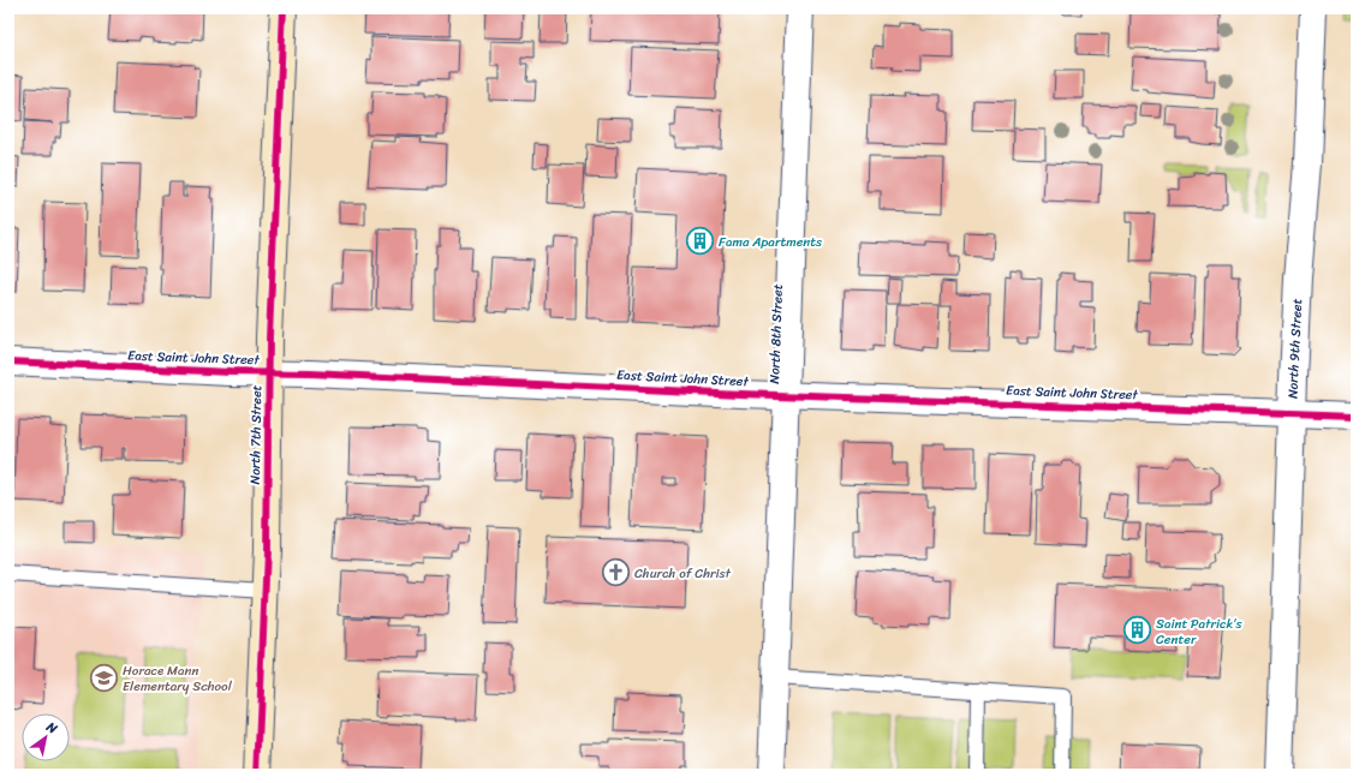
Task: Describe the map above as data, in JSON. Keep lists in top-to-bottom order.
{
  "streets": {
    "street": [
      "North 8th Street",
      "North 9th Street",
      "East Saint John Street",
      "North 7th Street"
    ]
  },
  "crossings": [
    ["North 8th Street", "East Saint John Street"],
    ["North 9th Street", "East Saint John Street"],
    ["East Saint John Street", "North 7th Street"]
  ],
  "places": {
    "building": ["Fama Apartments", "Saint Patrick’s Center"],
    "church": ["Church of Christ"],
    "school or university": ["Horace Mann Elementary School"]
  },
  "north": "top right"
}
